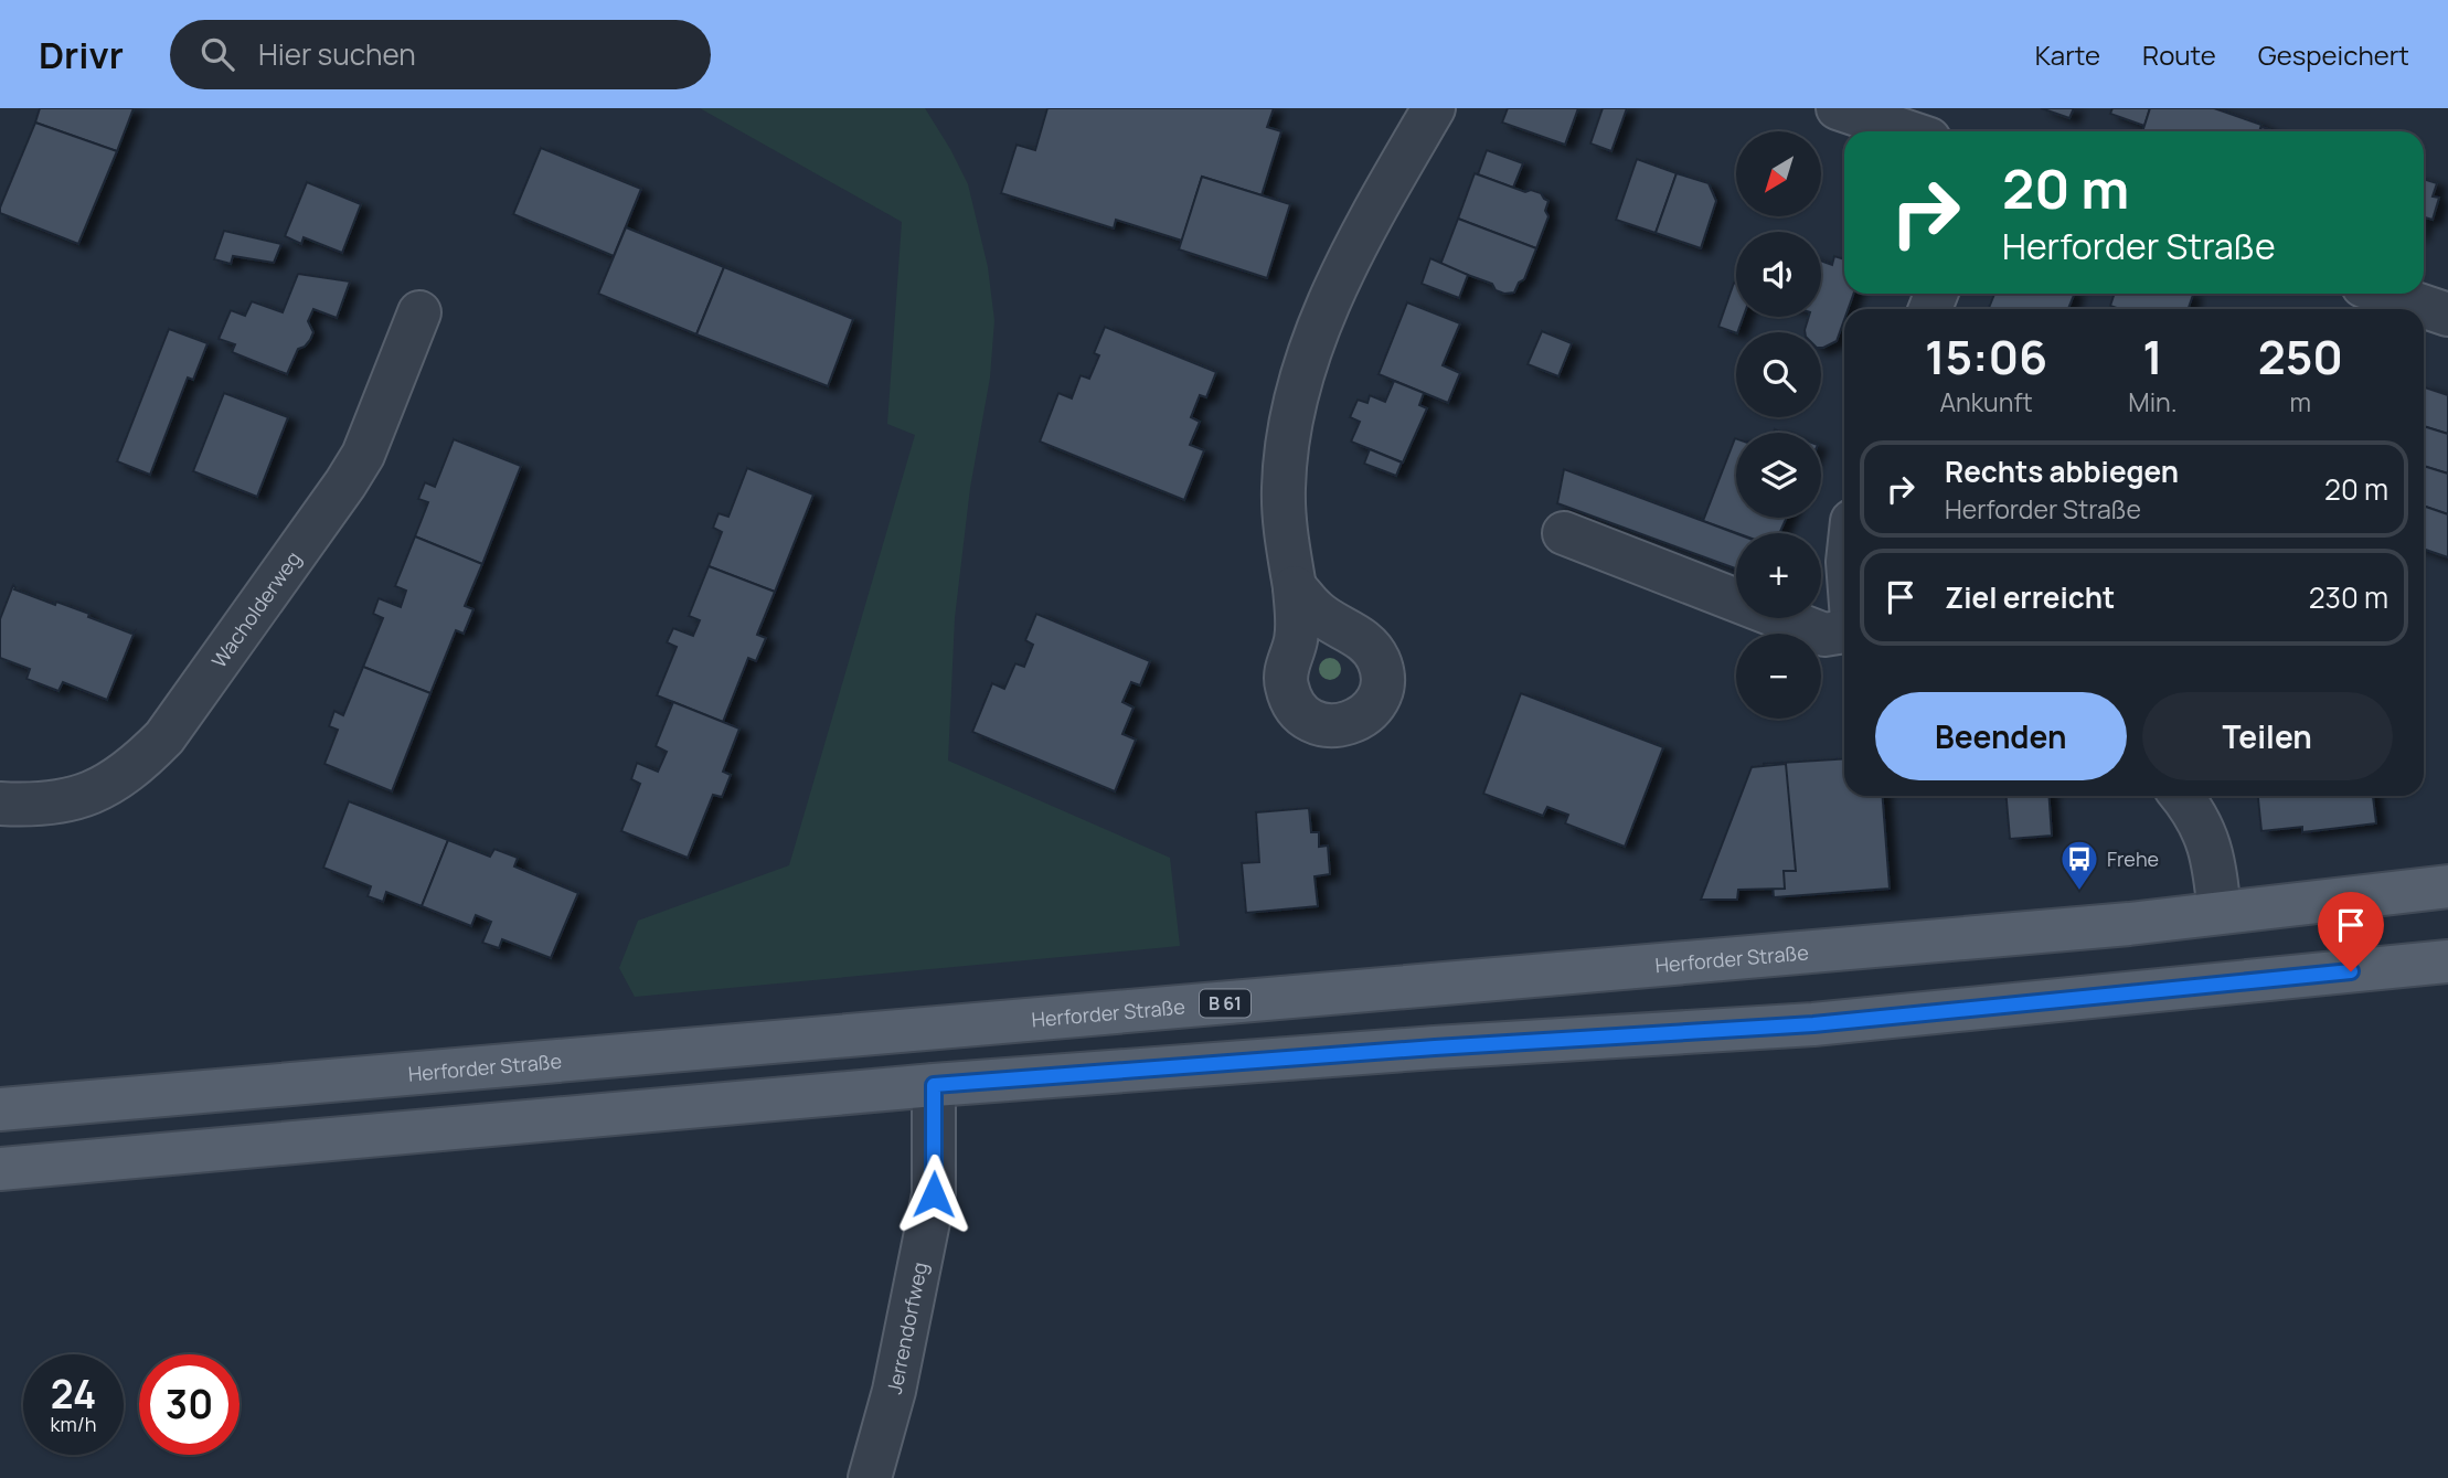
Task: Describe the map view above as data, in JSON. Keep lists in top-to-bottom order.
{
  "streets": {
    "main road": ["Herforder Straße", "B 61"],
    "street": ["Wacholderweg", "Jerrendorfweg"]
  },
  "places": {
    "bus stop": ["Frehe"]
  },
  "north": "bottom left",
  "page": {
    "header": "Drivr",
    "search": "Hier suchen",
    "nav": ["Karte", "Route", "Gespeichert"],
    "map_buttons": ["+", "−"],
    "turn": ["20 m", "Herforder Straße"],
    "eta": [
      "15:06",
      "Ankunft",
      "1",
      "Min.",
      "250",
      "m"
    ],
    "list": [
      {
        "name": "Rechts abbiegen",
        "note": "Herforder Straße",
        "value": "20 m"
      },
      {
        "name": "Ziel erreicht",
        "value": "230 m"
      }
    ],
    "buttons": ["Beenden", "Teilen"],
    "speed": "24 km/h",
    "limit": "30"
  }
}
